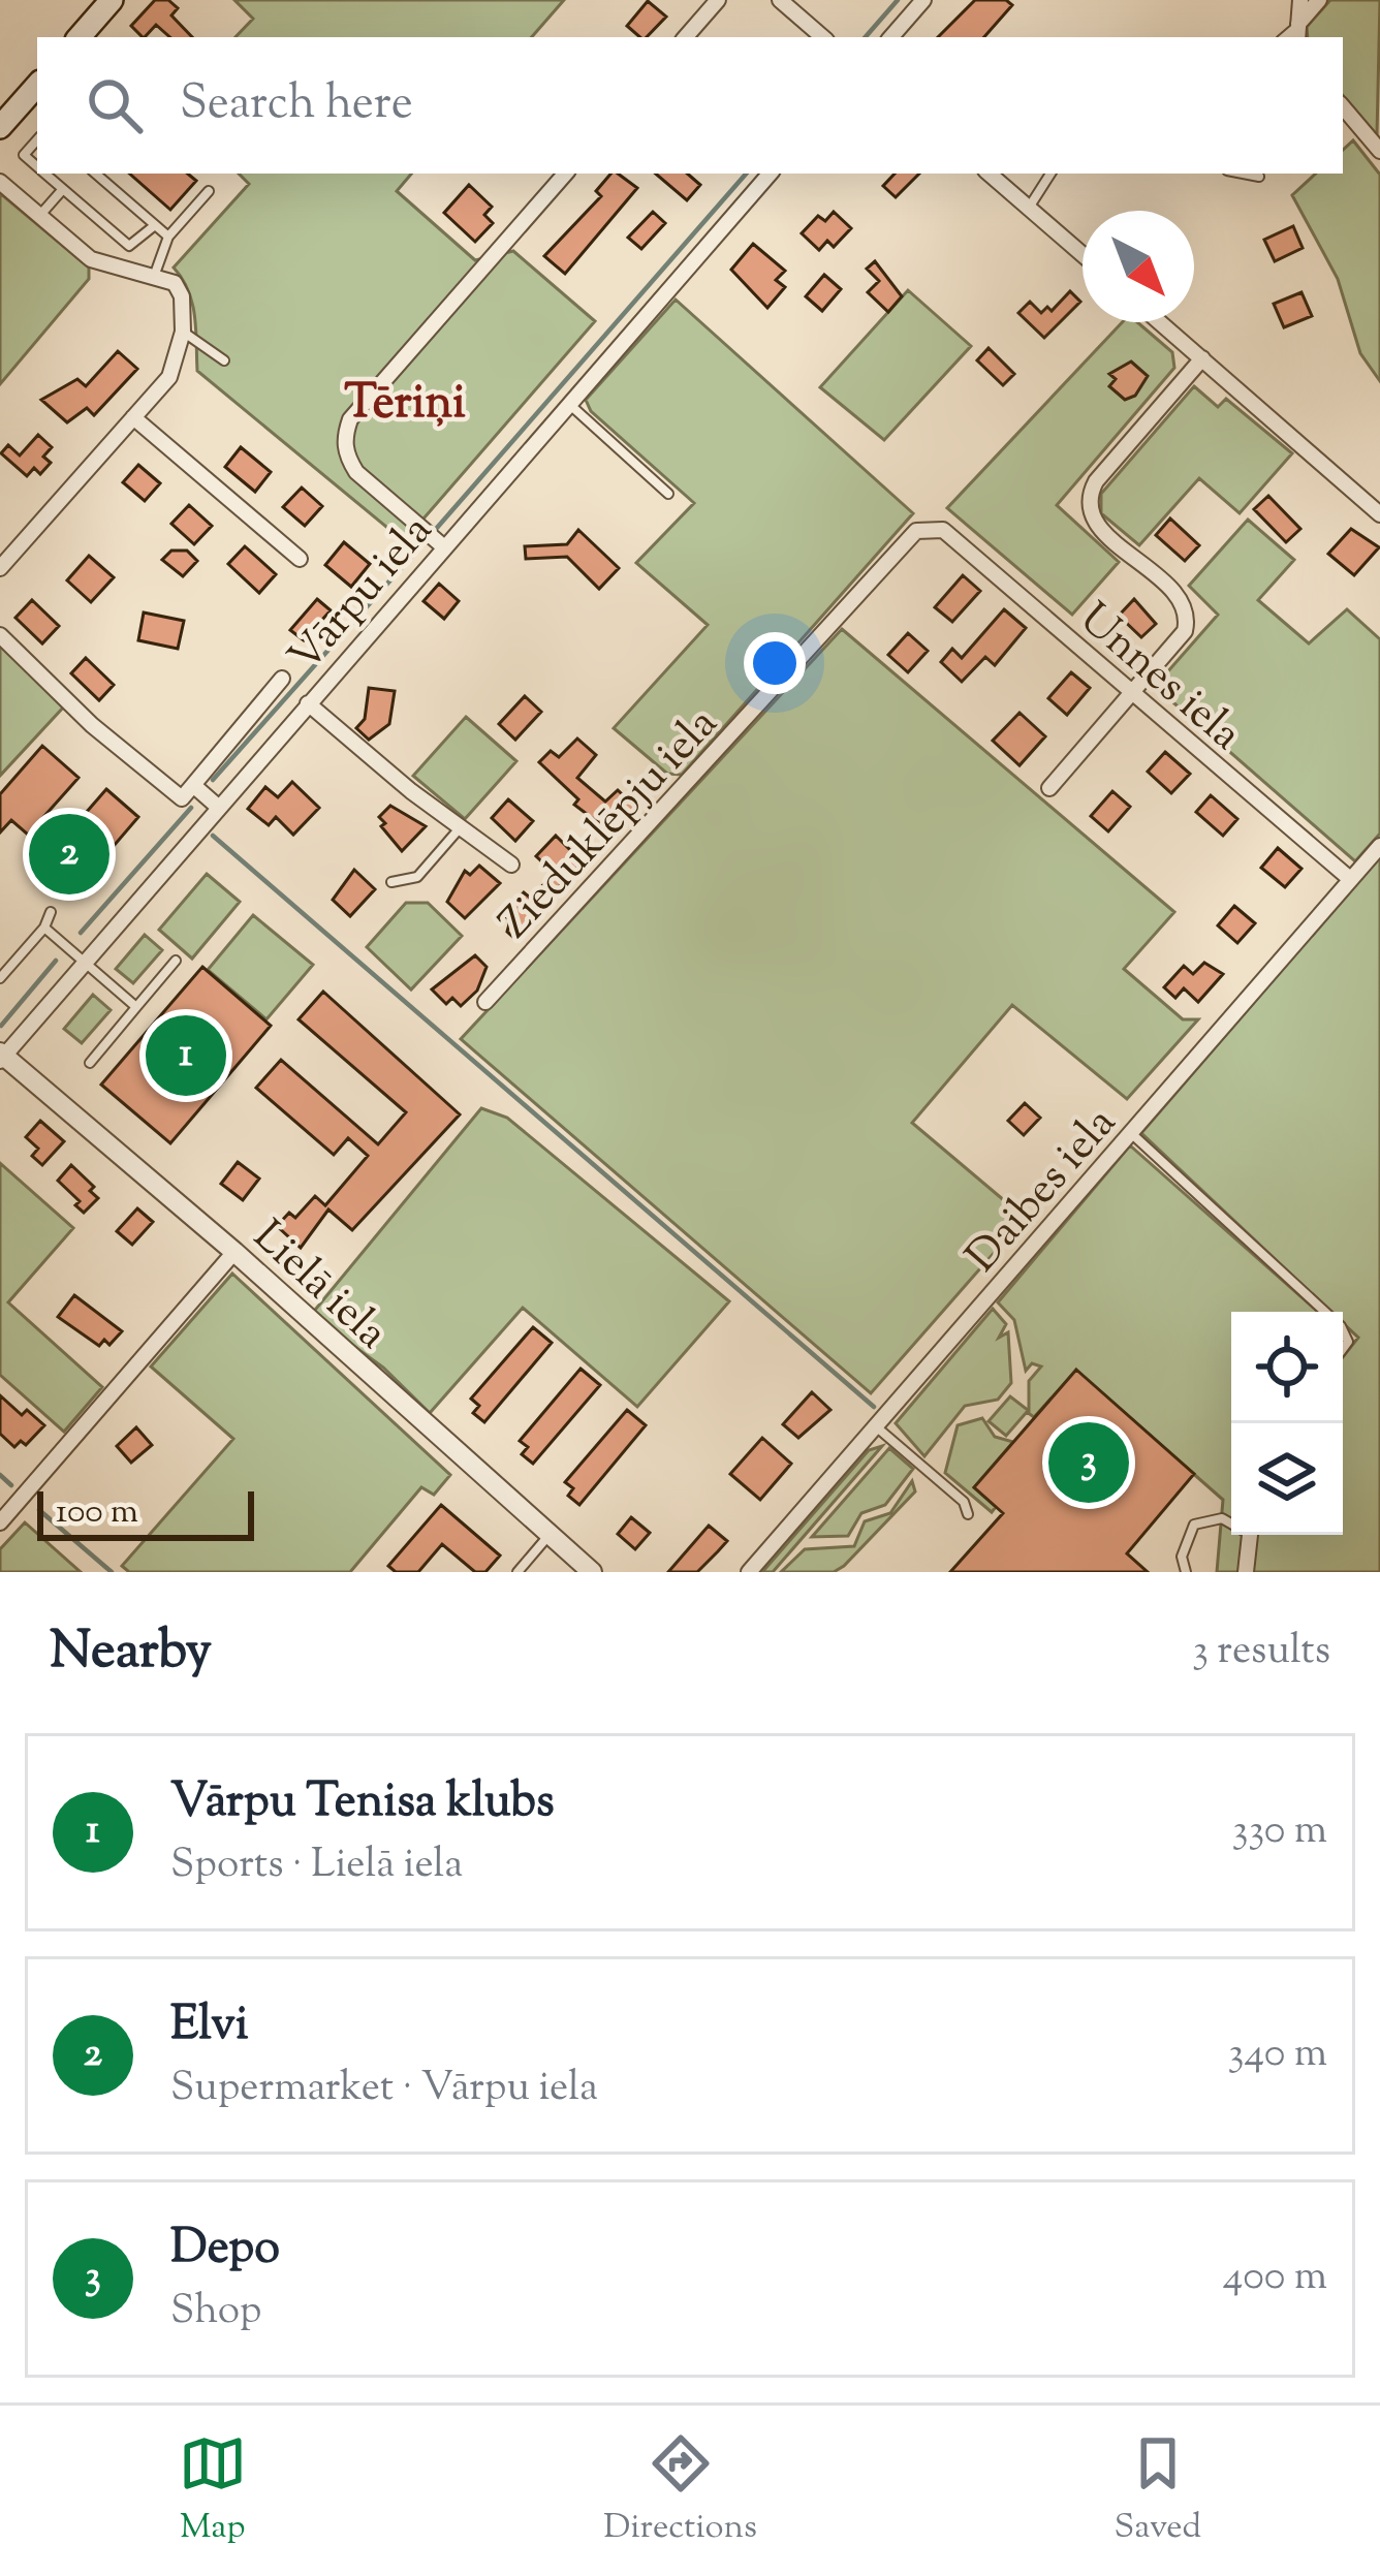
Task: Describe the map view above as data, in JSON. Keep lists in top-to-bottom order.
{
  "streets": {
    "street": [
      "Vārpu iela",
      "Unnes iela",
      "Zieduklēpju iela",
      "Daibes iela",
      "Lielā iela"
    ]
  },
  "crossings": [
    ["Vārpu iela", "Lielā iela"],
    ["Unnes iela", "Zieduklēpju iela"],
    ["Unnes iela", "Daibes iela"]
  ],
  "districts": ["Tēriņi"],
  "scale_bar": "100 m",
  "north": "bottom right",
  "page": {
    "search": "Search here",
    "pins": ["2", "1", "3"],
    "scale": "100 m",
    "heading": ["Nearby", "3 results"],
    "list": [
      {
        "mark": "1",
        "name": "Vārpu Tenisa klubs",
        "note": "Sports · Lielā iela",
        "value": "330 m"
      },
      {
        "mark": "2",
        "name": "Elvi",
        "note": "Supermarket · Vārpu iela",
        "value": "340 m"
      },
      {
        "mark": "3",
        "name": "Depo",
        "note": "Shop",
        "value": "400 m"
      }
    ],
    "nav": ["Map", "Directions", "Saved"]
  }
}
